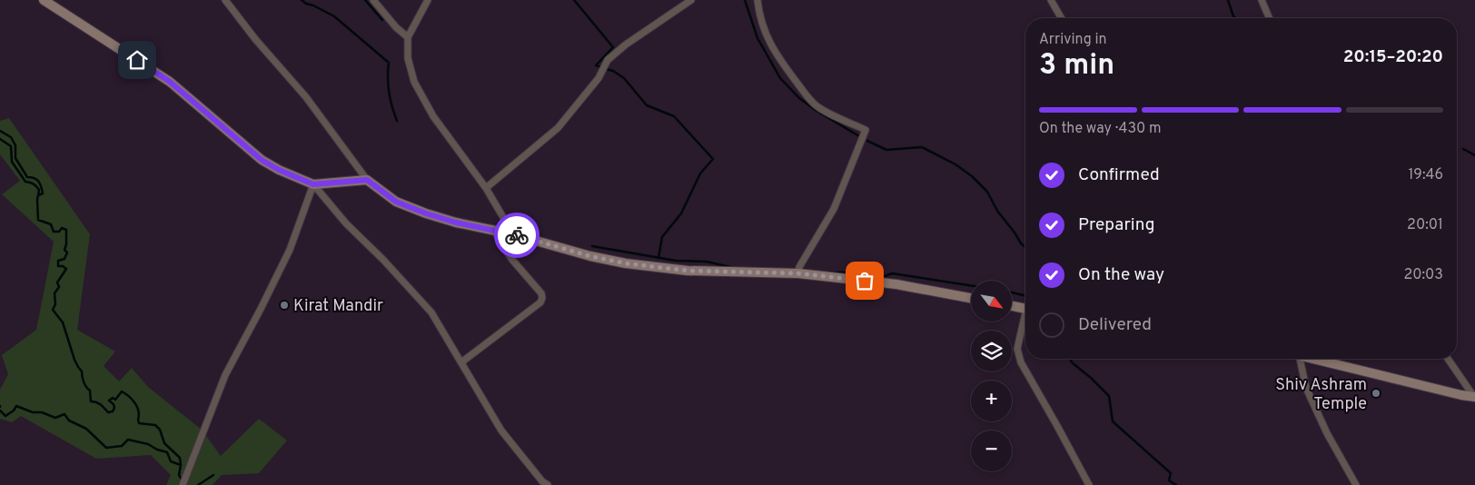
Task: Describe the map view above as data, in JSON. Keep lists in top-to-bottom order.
{
  "places": ["Kirat Mandir", "Shiv Ashram Temple"],
  "north": "bottom right",
  "page": {
    "heading": ["3 min", "Arriving in", "20:15–20:20"],
    "bar": "On the way · 430 m",
    "list": [
      ["Confirmed", "19:46"],
      ["Preparing", "20:01"],
      ["On the way", "20:03"],
      "Delivered"
    ],
    "map_buttons": ["+", "−"]
  }
}
